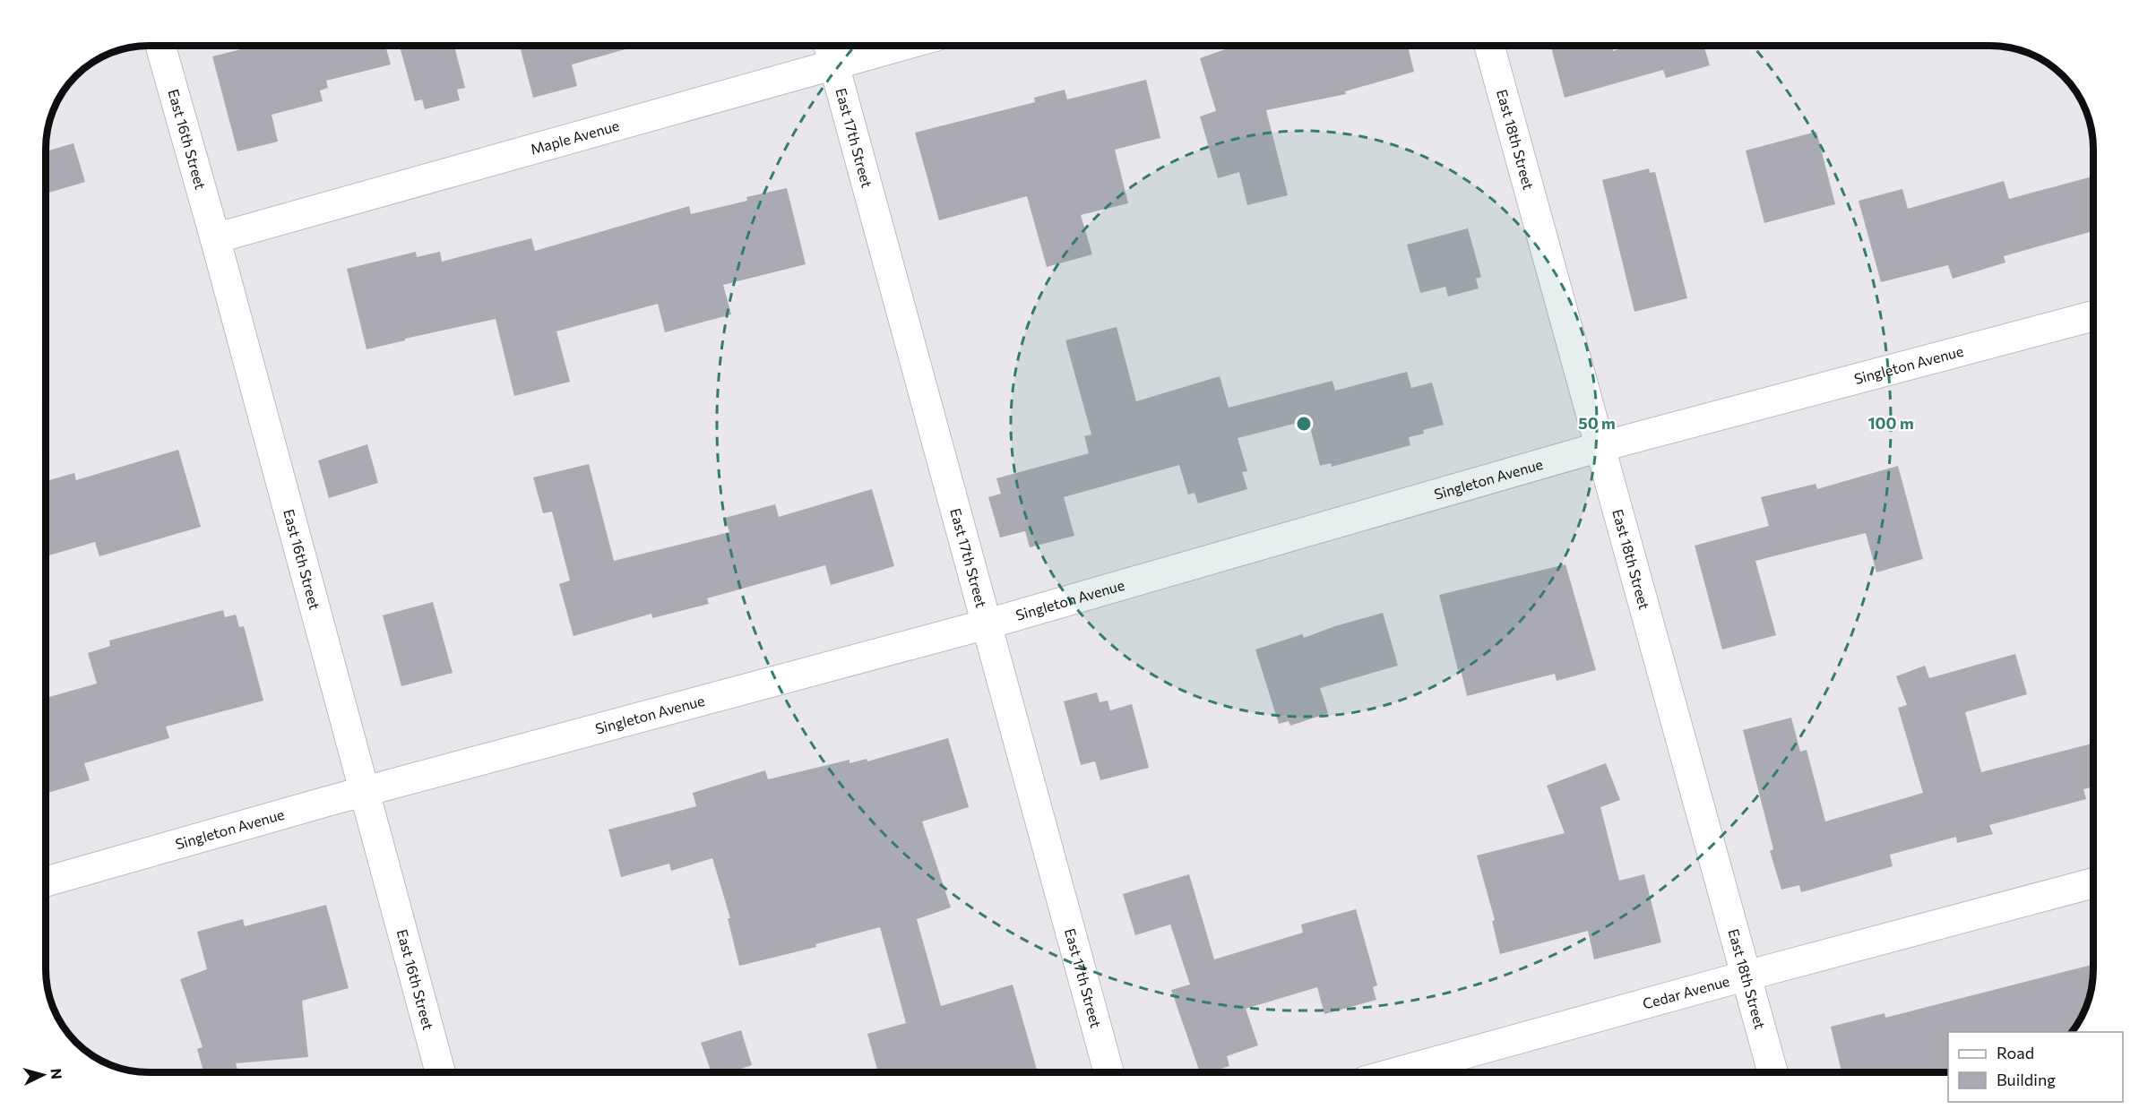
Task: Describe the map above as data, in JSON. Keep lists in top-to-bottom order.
{
  "streets": {
    "street": [
      "Maple Avenue",
      "East 16th Street",
      "East 17th Street",
      "East 18th Street",
      "Singleton Avenue",
      "Cedar Avenue"
    ]
  },
  "crossings": [
    ["Maple Avenue", "East 16th Street"],
    ["Maple Avenue", "East 17th Street"],
    ["East 16th Street", "Singleton Avenue"],
    ["East 17th Street", "Singleton Avenue"],
    ["East 18th Street", "Singleton Avenue"],
    ["East 18th Street", "Cedar Avenue"]
  ],
  "legend": ["Road", "Building"],
  "north": "right",
  "rings": ["50 m", "100 m"]
}
